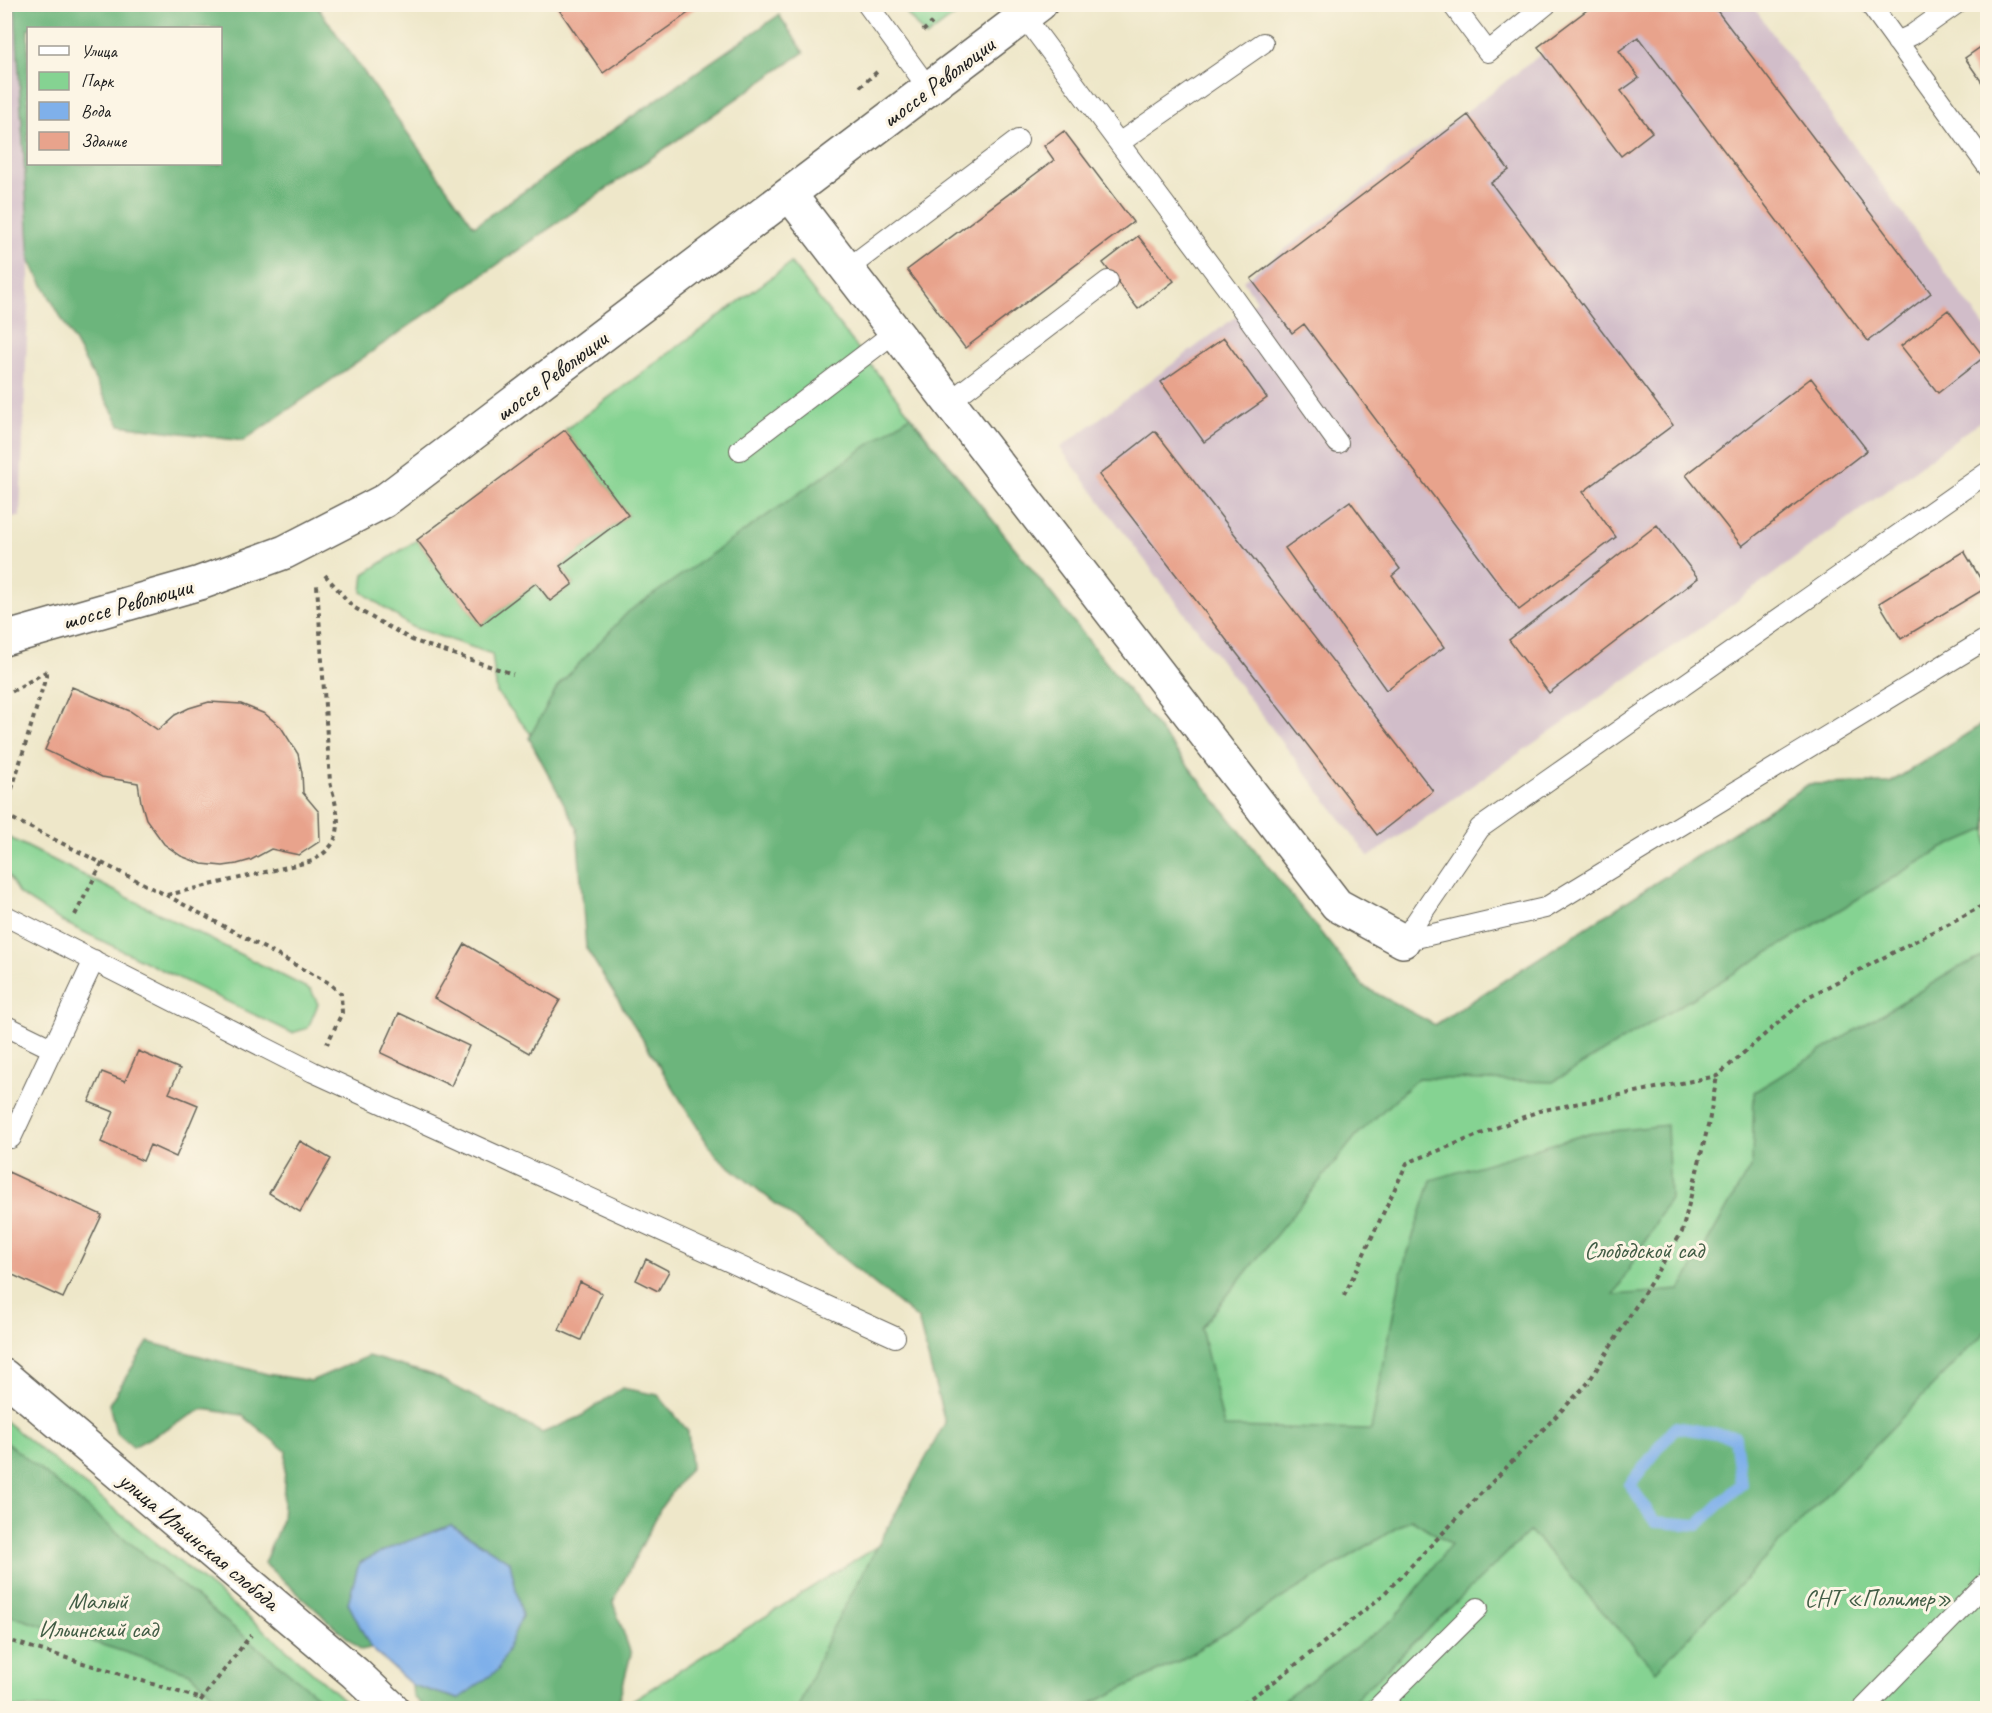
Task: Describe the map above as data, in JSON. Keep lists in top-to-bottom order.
{
  "streets": {
    "street": ["шоссе Революции", "улица Ильинская слобода"]
  },
  "parks": ["Слободской сад", "СНТ «Полимер»", "Малый Ильинский сад"],
  "legend": [
    "Улица",
    "Парк",
    "Вода",
    "Здание"
  ]
}
